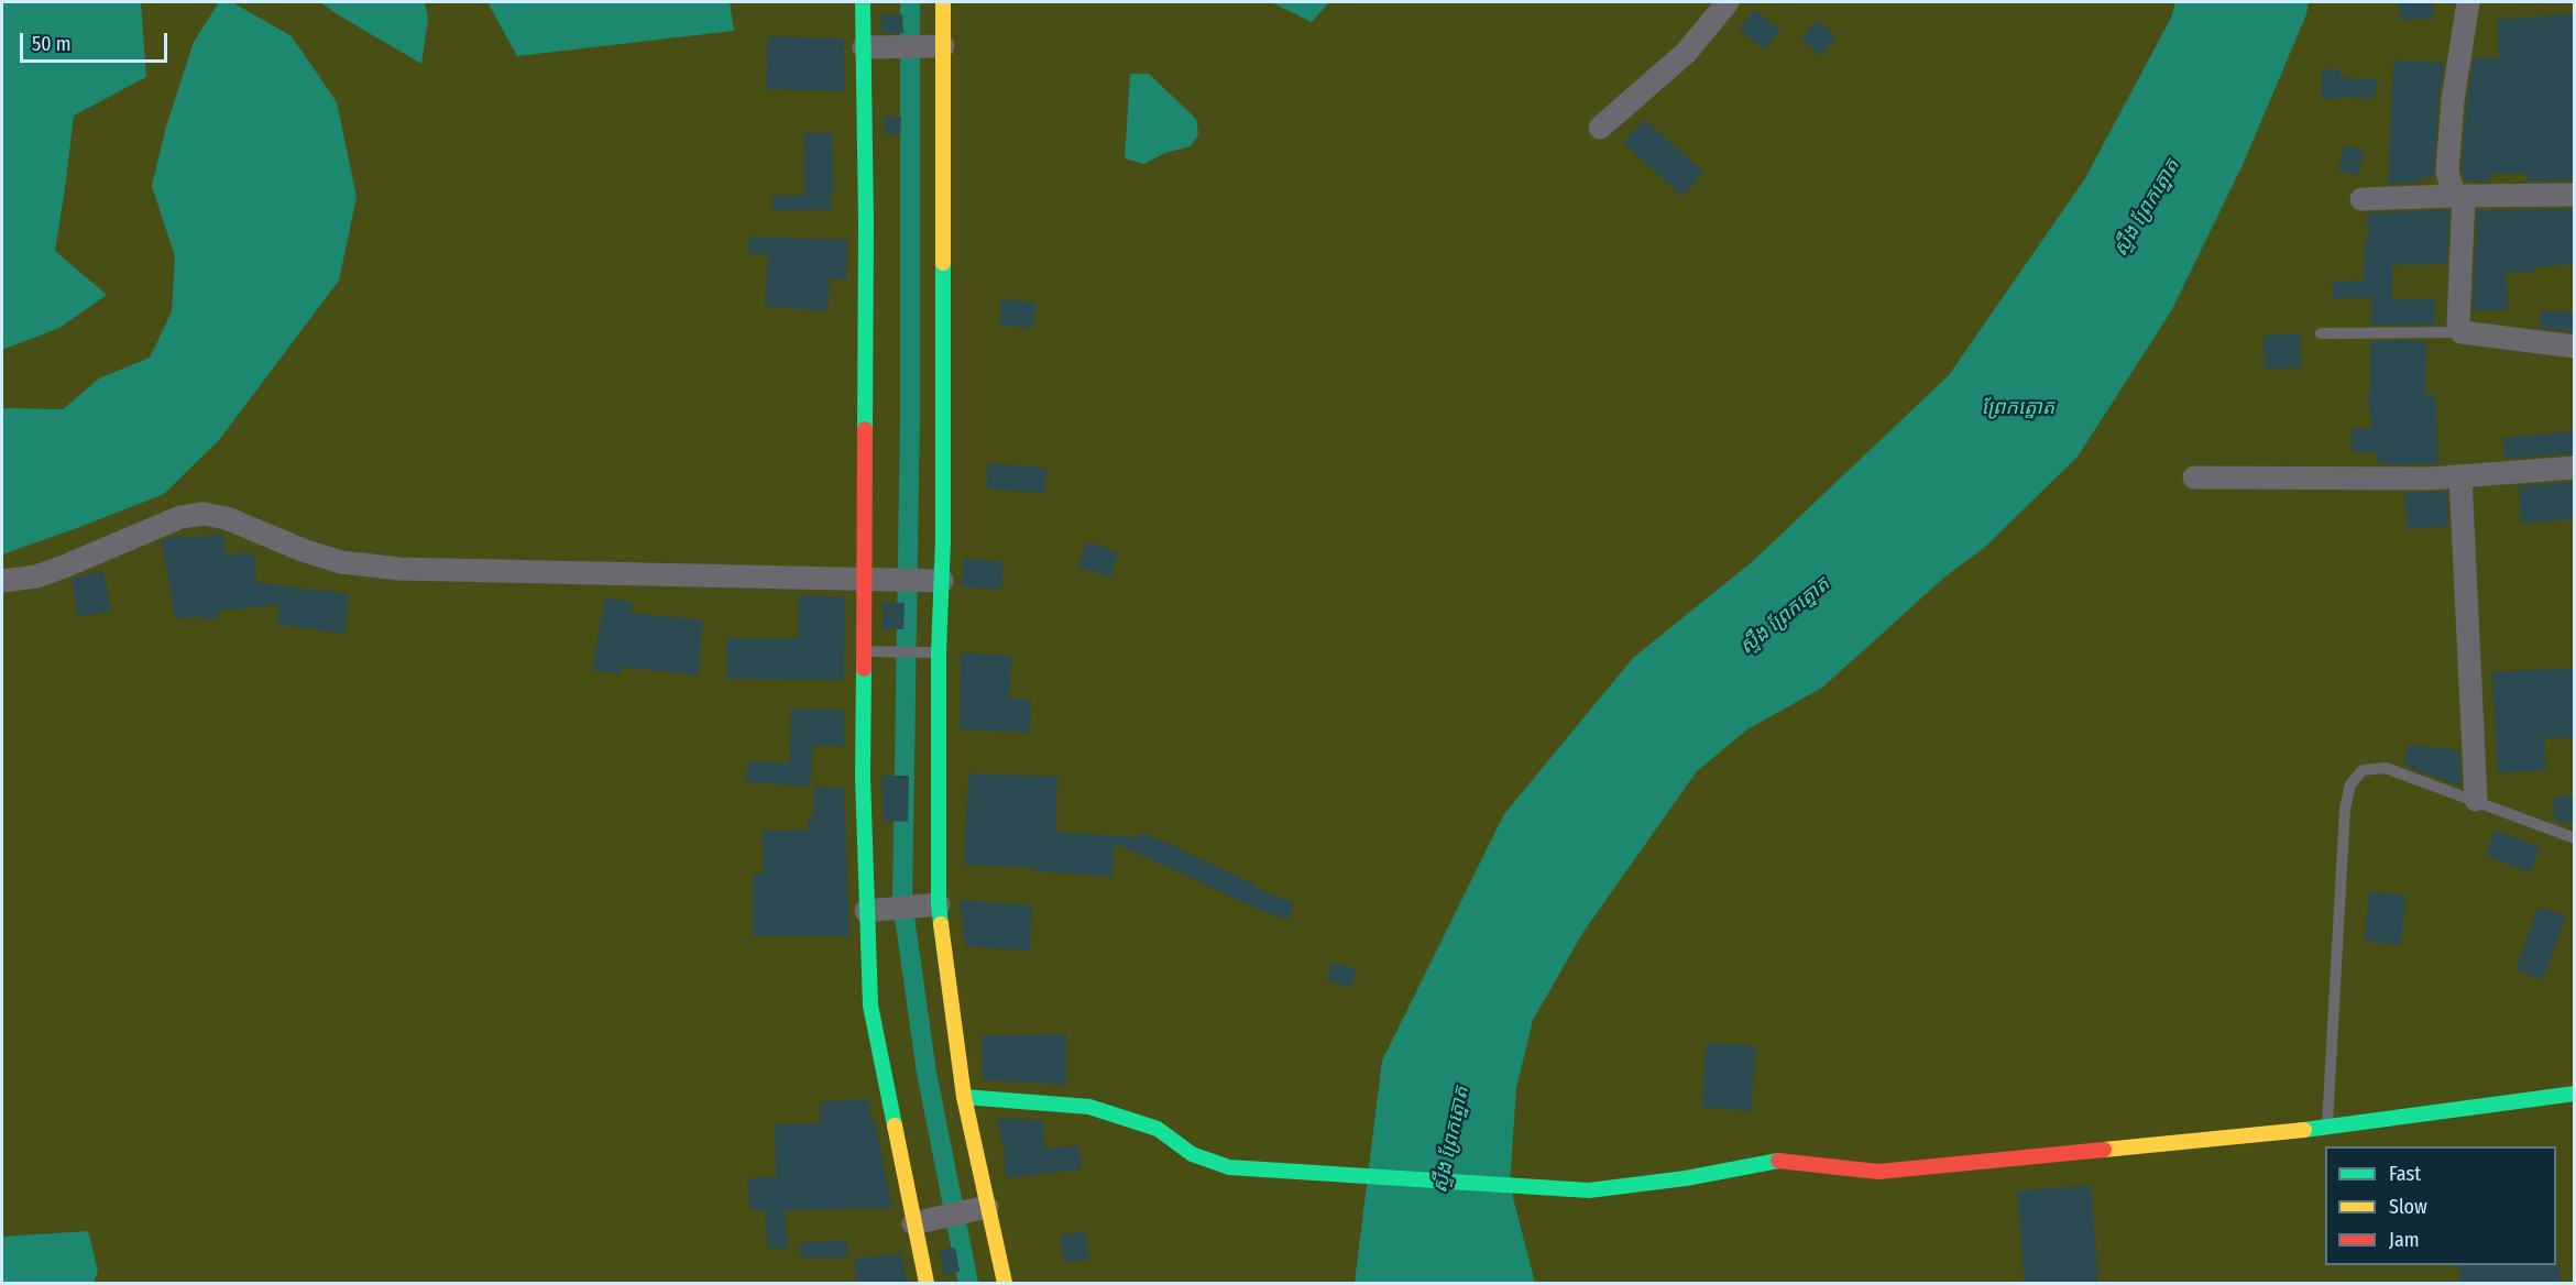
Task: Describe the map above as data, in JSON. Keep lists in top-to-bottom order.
{
  "water": ["ស្ទឹង ព្រែកត្នោត", "ព្រែកត្នោត"],
  "legend": ["Fast", "Slow", "Jam"],
  "scale_bar": "50 m"
}
